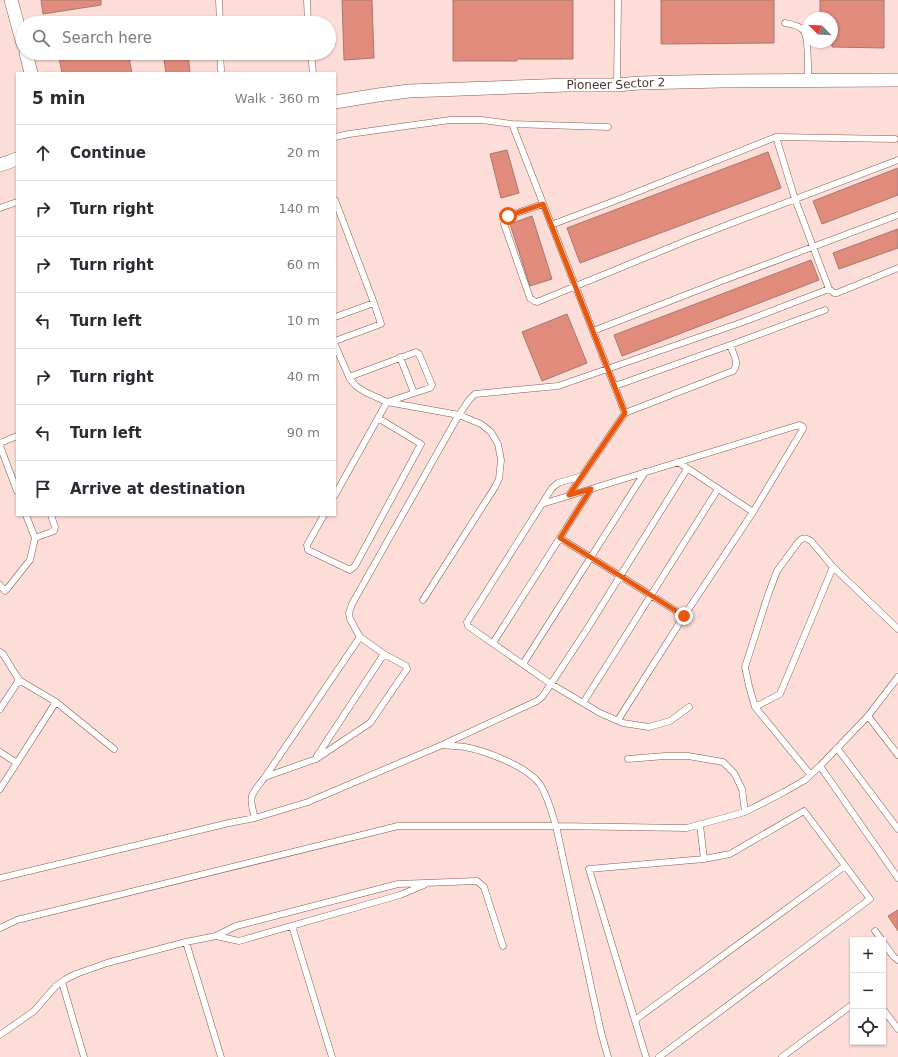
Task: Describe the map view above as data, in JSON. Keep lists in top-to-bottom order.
{
  "streets": {
    "street": ["Pioneer Sector 2"]
  },
  "north": "top left",
  "page": {
    "search": "Search here",
    "heading": ["5 min", "Walk · 360 m"],
    "list": [
      ["Continue", "20 m"],
      ["Turn right", "140 m"],
      ["Turn right", "60 m"],
      ["Turn left", "10 m"],
      ["Turn right", "40 m"],
      ["Turn left", "90 m"],
      "Arrive at destination"
    ],
    "map_buttons": ["+", "−"]
  }
}
